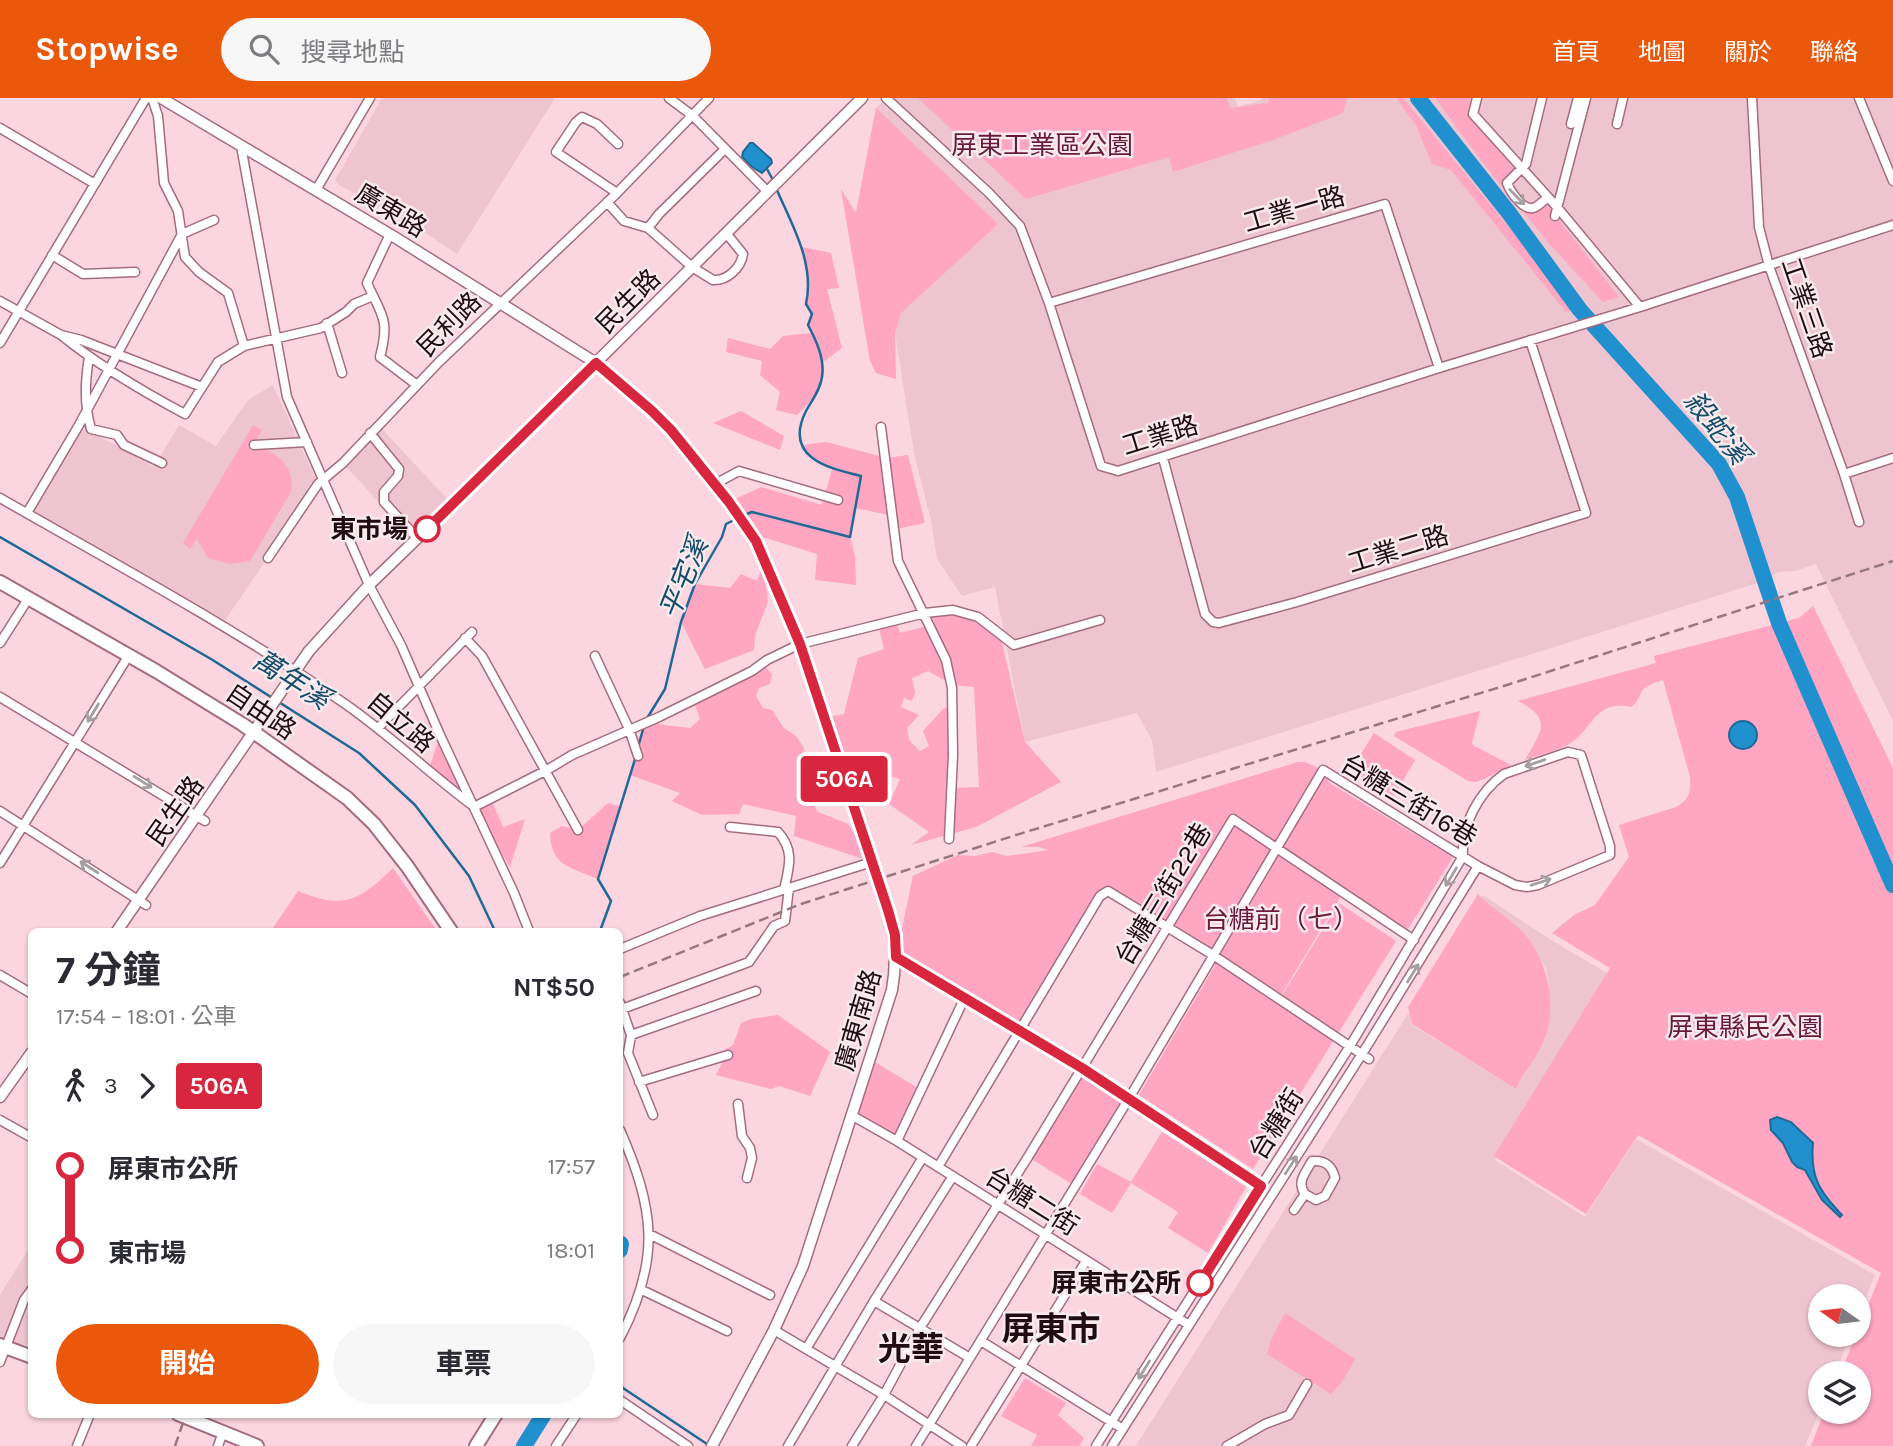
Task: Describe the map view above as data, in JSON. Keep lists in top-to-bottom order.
{
  "streets": {
    "main road": ["自由路"],
    "street": [
      "工業一路",
      "廣東路",
      "民生路",
      "工業三路",
      "民利路",
      "工業路",
      "工業二路",
      "自立路",
      "台糖三街16巷",
      "台糖三街22巷",
      "廣東南路",
      "台糖街",
      "台糖二街"
    ]
  },
  "crossings": [
    ["工業一路", "工業路"],
    ["廣東路", "民生路"],
    ["廣東路", "民利路"],
    ["廣東路", "廣東南路"],
    ["民生路", "自由路"],
    ["民生路", "自立路"],
    ["民生路", "廣東南路"],
    ["工業路", "工業二路"],
    ["台糖三街16巷", "台糖三街22巷"],
    ["台糖三街16巷", "台糖街"],
    ["台糖三街16巷", "台糖二街"],
    ["台糖三街22巷", "台糖街"],
    ["台糖三街22巷", "台糖二街"],
    ["廣東南路", "台糖二街"],
    ["台糖街", "台糖二街"]
  ],
  "districts": ["屏東市", "光華"],
  "water": ["殺蛇溪", "平宅溪", "萬年溪"],
  "parks": ["屏東工業區公園", "台糖前（七）", "屏東縣民公園"],
  "places": ["東市場", "屏東市公所"],
  "lines": ["bus line 506A"],
  "north": "left",
  "page": {
    "header": "Stopwise",
    "search": "搜尋地點",
    "nav": [
      "首頁",
      "地圖",
      "關於",
      "聯絡"
    ],
    "on_map": "506A",
    "heading": ["7 分鐘", "17:54 – 18:01 · 公車", "NT$50"],
    "legs": ["3", "506A"],
    "list": [
      {
        "name": "屏東市公所",
        "value": "17:57"
      },
      {
        "name": "東市場",
        "value": "18:01"
      }
    ],
    "buttons": ["開始", "車票"]
  }
}
